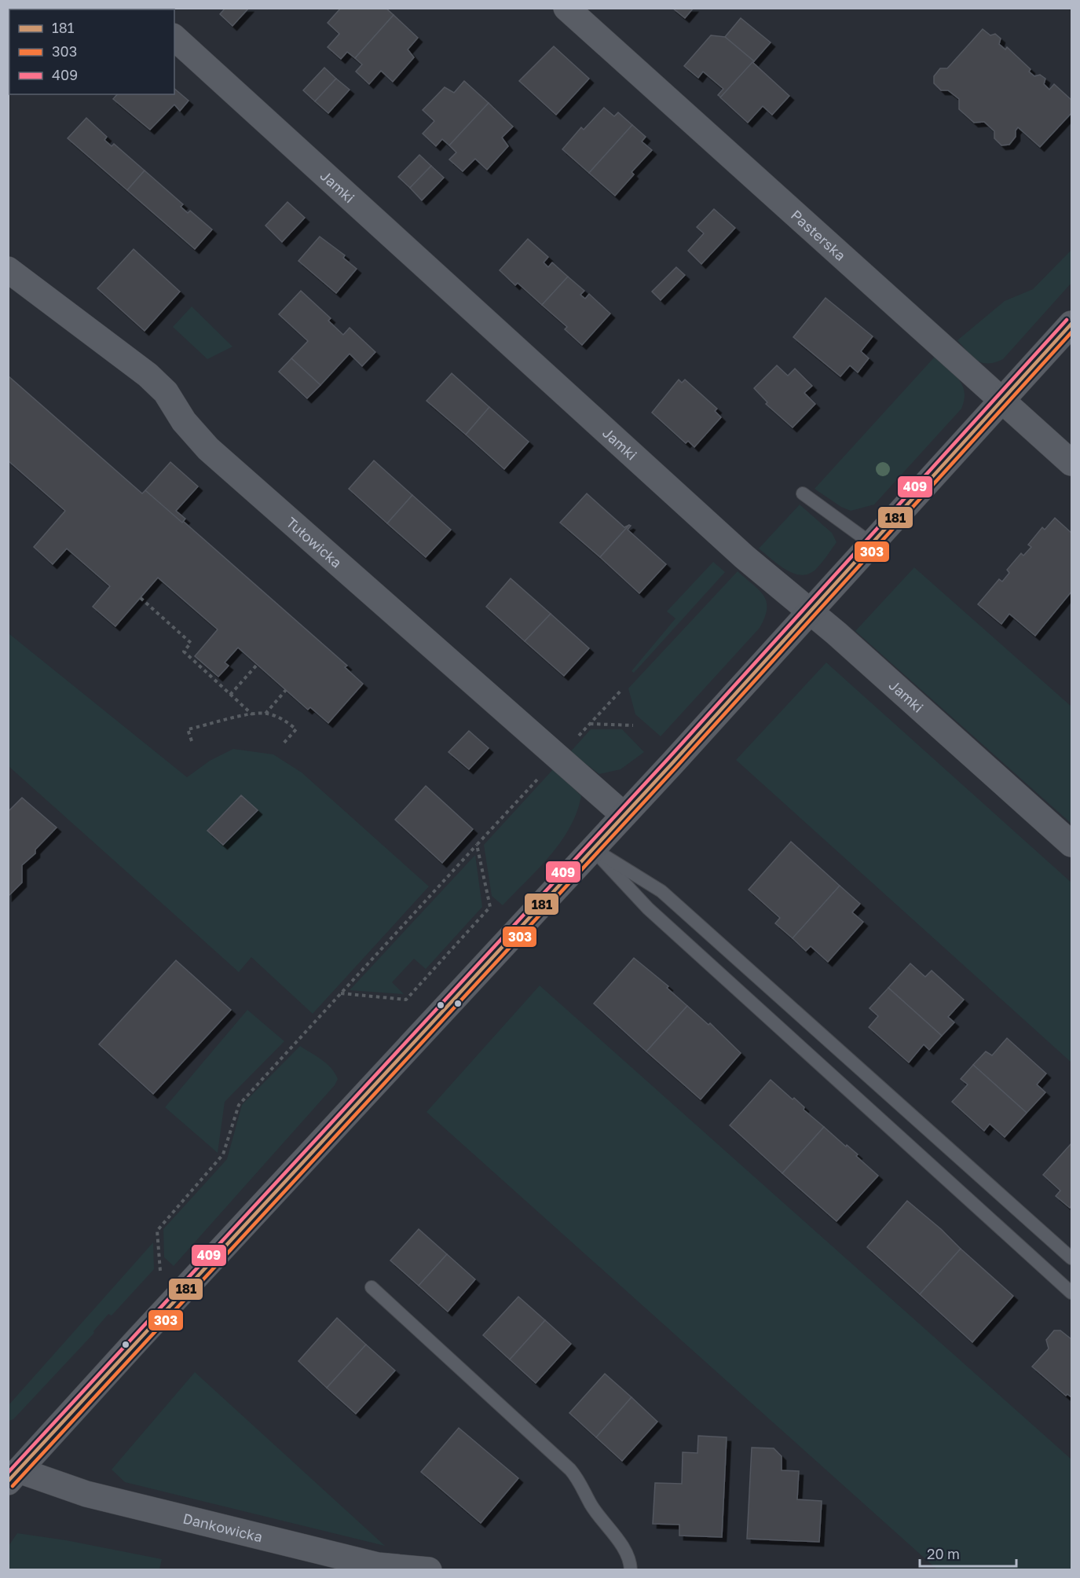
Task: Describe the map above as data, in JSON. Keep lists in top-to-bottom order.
{
  "streets": {
    "street": [
      "Jamki",
      "Pasterska",
      "Tułowicka",
      "Dankowicka"
    ]
  },
  "lines": ["transit line 409", "transit line 181", "transit line 303"],
  "legend": ["181", "303", "409"],
  "scale_bar": "20 m"
}
